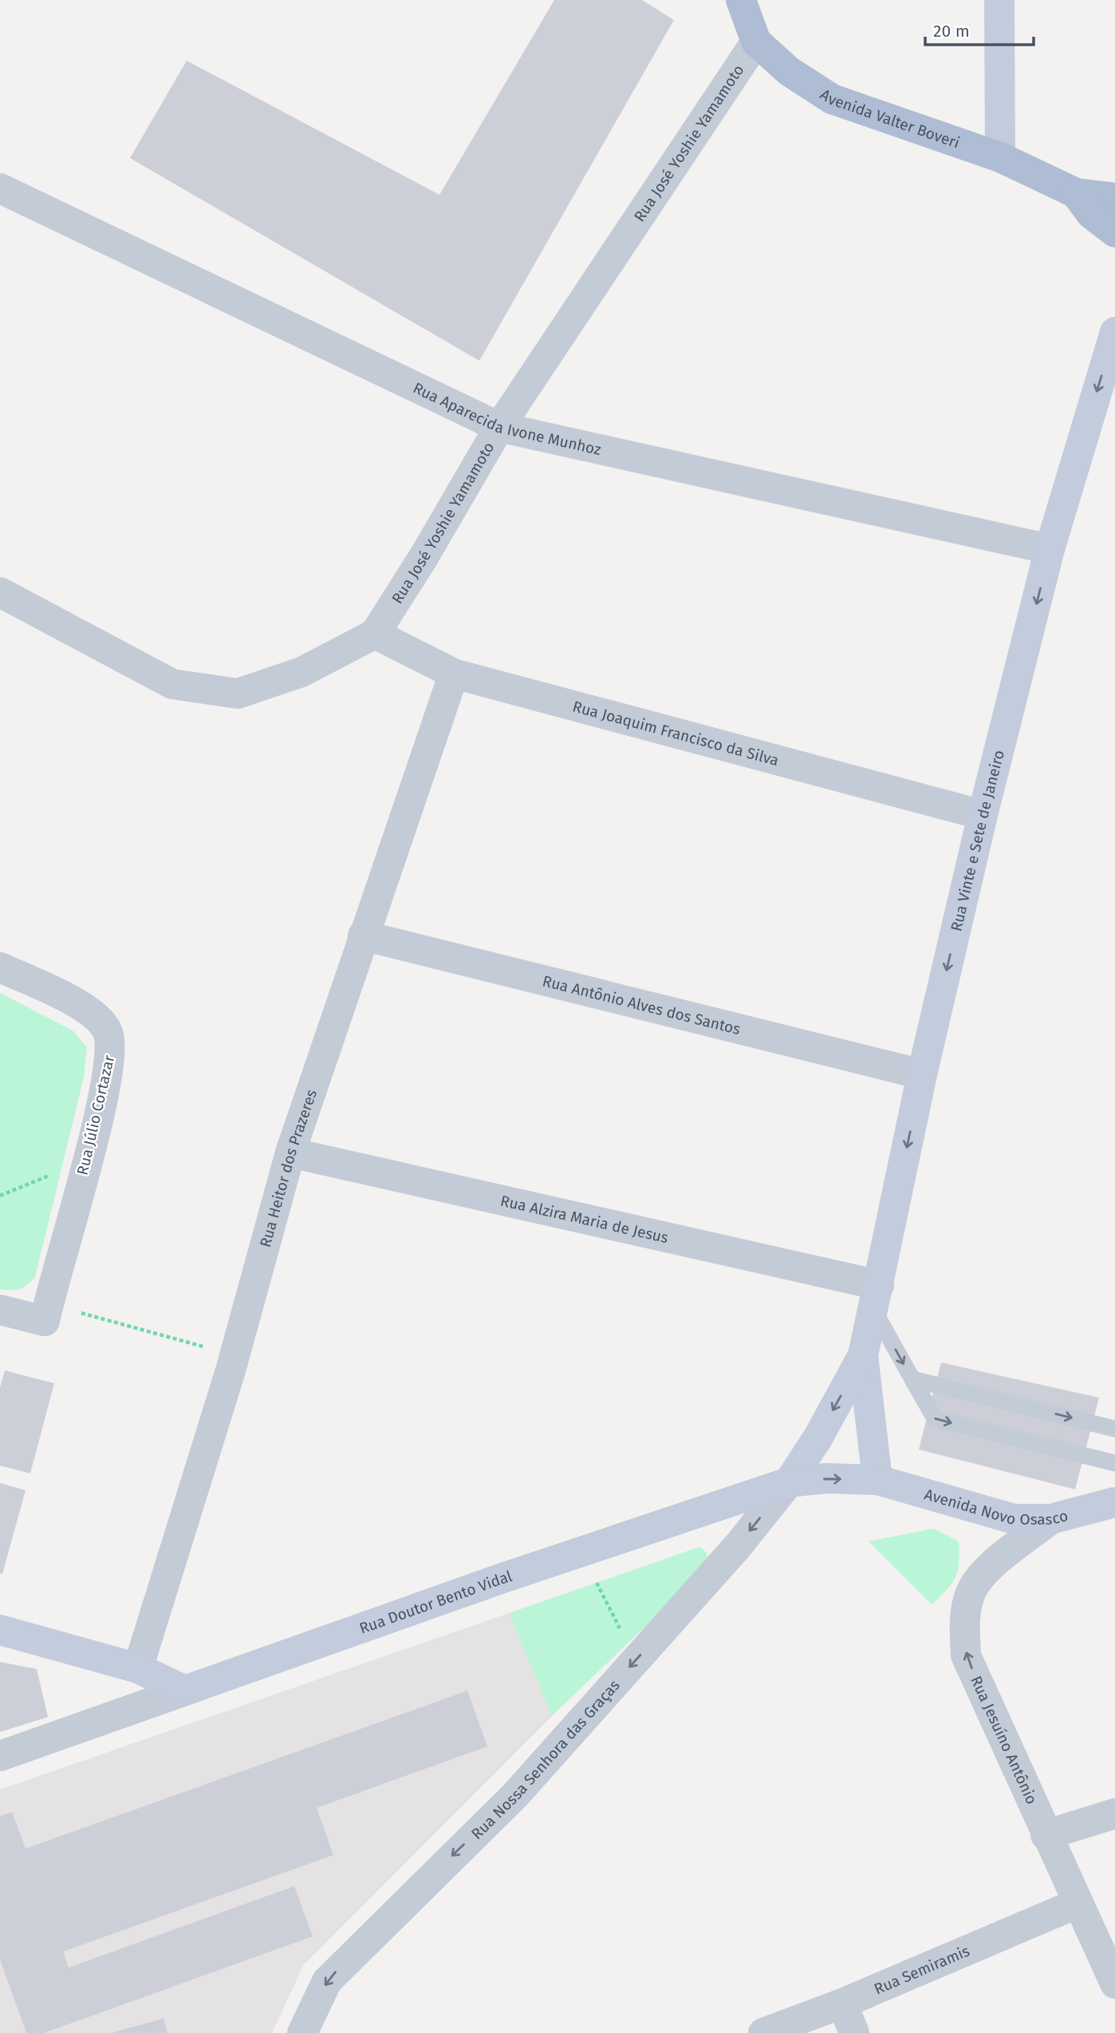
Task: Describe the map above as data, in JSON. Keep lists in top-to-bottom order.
{
  "streets": {
    "main road": [
      "Avenida Valter Boveri",
      "Rua Vinte e Sete de Janeiro",
      "Avenida Novo Osasco",
      "Rua Doutor Bento Vidal"
    ],
    "street": [
      "Rua José Yoshie Yamamoto",
      "Rua Aparecida Ivone Munhoz",
      "Rua Joaquim Francisco da Silva",
      "Rua Antônio Alves dos Santos",
      "Rua Júlio Cortazar",
      "Rua Heitor dos Prazeres",
      "Rua Alzira Maria de Jesus",
      "Rua Jesuíno Antônio",
      "Rua Nossa Senhora das Graças",
      "Rua Semiramis"
    ]
  },
  "crossings": [
    ["Avenida Valter Boveri", "Rua José Yoshie Yamamoto"],
    ["Rua José Yoshie Yamamoto", "Rua Aparecida Ivone Munhoz"],
    ["Rua José Yoshie Yamamoto", "Rua Joaquim Francisco da Silva"],
    ["Rua Aparecida Ivone Munhoz", "Rua Vinte e Sete de Janeiro"],
    ["Rua Joaquim Francisco da Silva", "Rua Vinte e Sete de Janeiro"],
    ["Rua Joaquim Francisco da Silva", "Rua Heitor dos Prazeres"],
    ["Rua Vinte e Sete de Janeiro", "Rua Antônio Alves dos Santos"],
    ["Rua Vinte e Sete de Janeiro", "Rua Alzira Maria de Jesus"],
    ["Rua Vinte e Sete de Janeiro", "Avenida Novo Osasco"],
    ["Rua Vinte e Sete de Janeiro", "Rua Doutor Bento Vidal"],
    ["Rua Vinte e Sete de Janeiro", "Rua Nossa Senhora das Graças"],
    ["Rua Antônio Alves dos Santos", "Rua Heitor dos Prazeres"],
    ["Rua Heitor dos Prazeres", "Rua Alzira Maria de Jesus"],
    ["Avenida Novo Osasco", "Rua Doutor Bento Vidal"],
    ["Avenida Novo Osasco", "Rua Jesuíno Antônio"],
    ["Rua Doutor Bento Vidal", "Rua Nossa Senhora das Graças"],
    ["Rua Jesuíno Antônio", "Rua Semiramis"]
  ],
  "one_way": ["Rua Vinte e Sete de Janeiro", "Rua Jesuíno Antônio", "Rua Nossa Senhora das Graças"],
  "scale_bar": "20 m"
}
